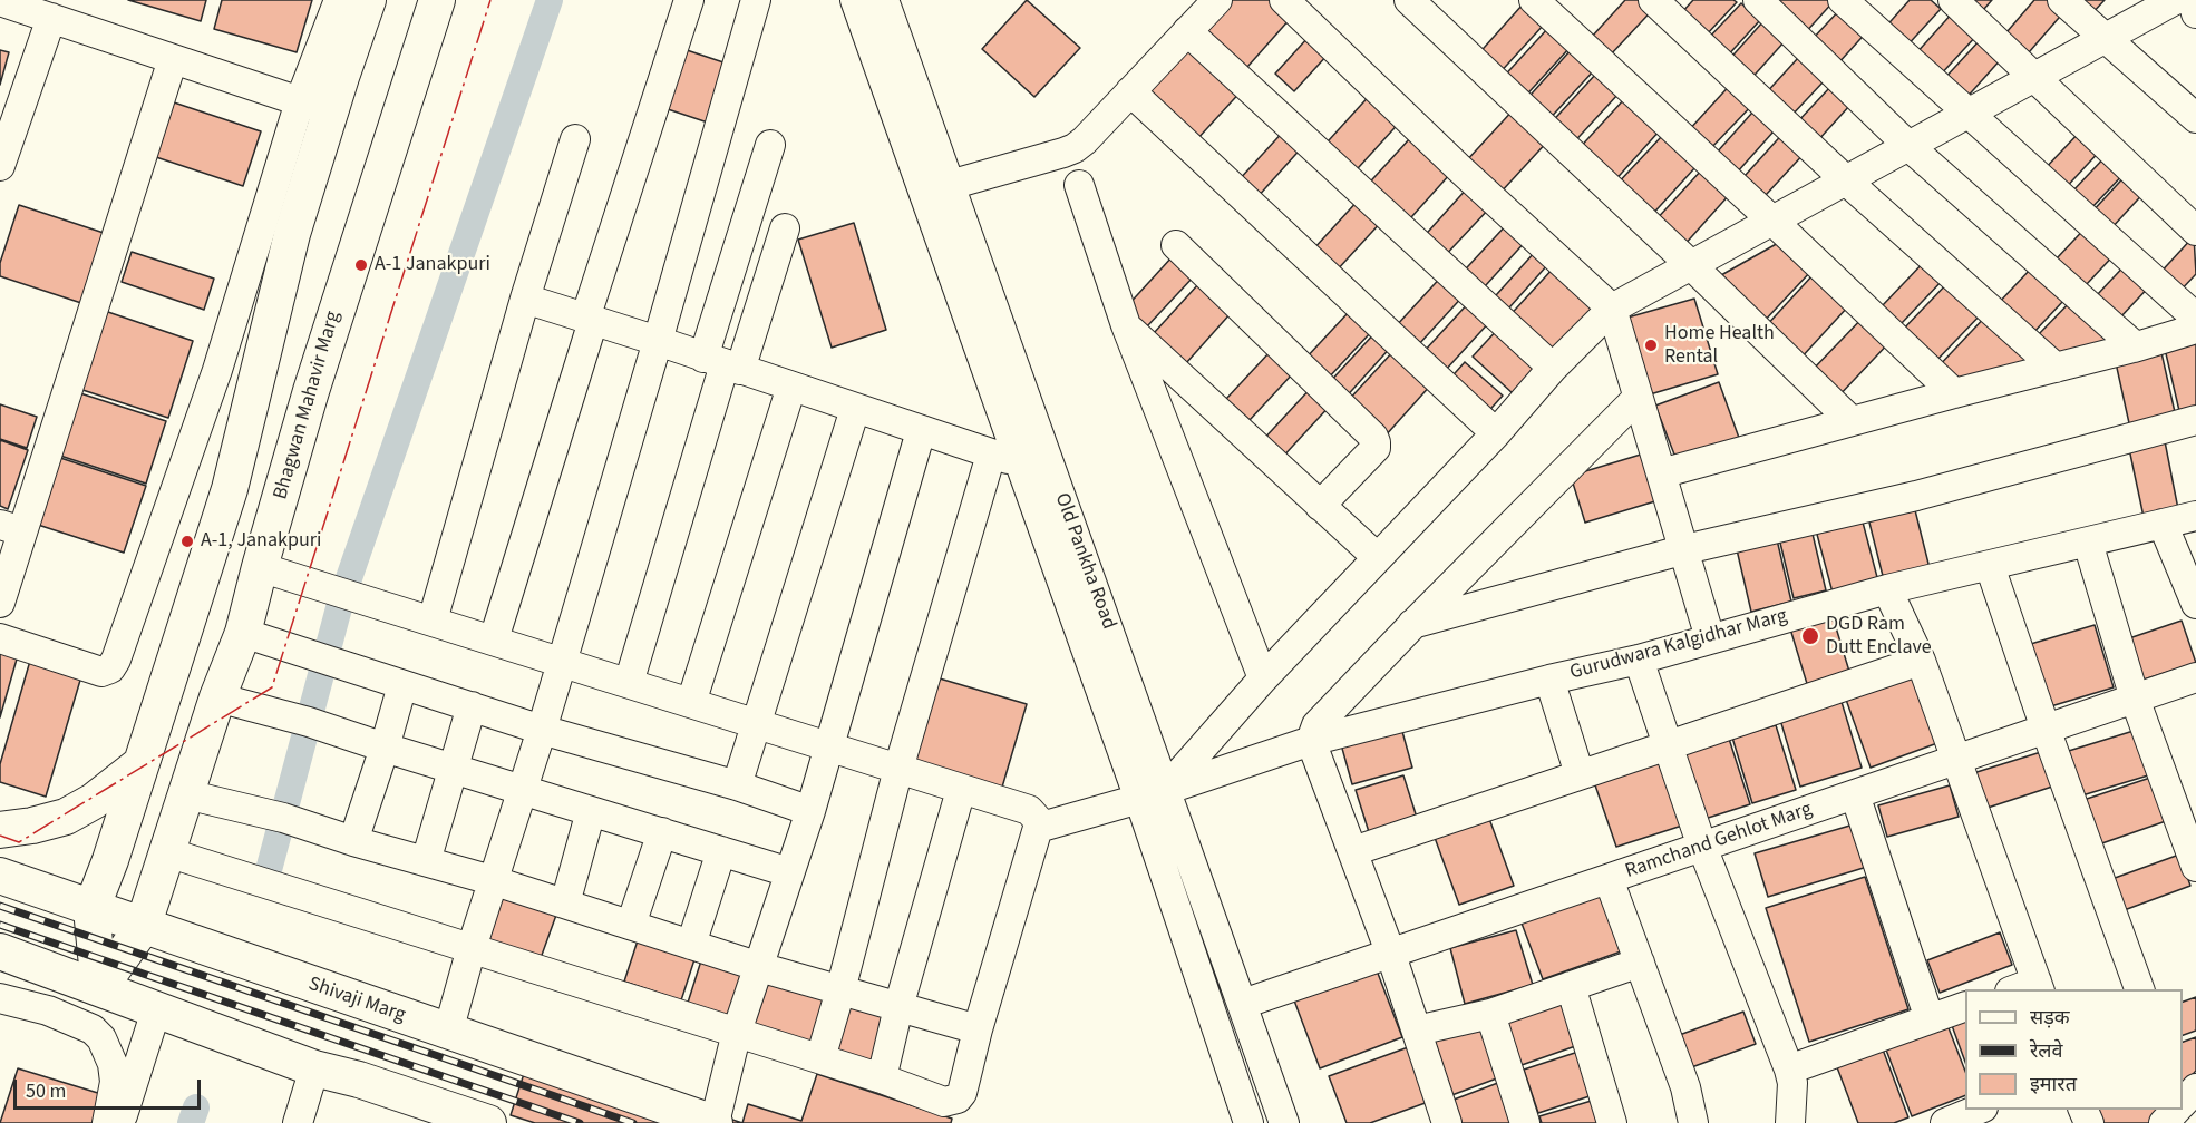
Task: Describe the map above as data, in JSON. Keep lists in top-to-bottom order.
{
  "streets": {
    "main road": ["Bhagwan Mahavir Marg", "Shivaji Marg"],
    "street": ["Old Pankha Road", "Gurudwara Kalgidhar Marg", "Ramchand Gehlot Marg"]
  },
  "crossings": [
    ["Bhagwan Mahavir Marg", "Shivaji Marg"],
    ["Old Pankha Road", "Gurudwara Kalgidhar Marg"],
    ["Old Pankha Road", "Ramchand Gehlot Marg"]
  ],
  "places": [
    "A-1 Janakpuri",
    "Home Health Rental",
    "A-1, Janakpuri",
    "DGD Ram Dutt Enclave"
  ],
  "legend": ["सड़क", "रेलवे", "इमारत"],
  "scale_bar": "50 m"
}
